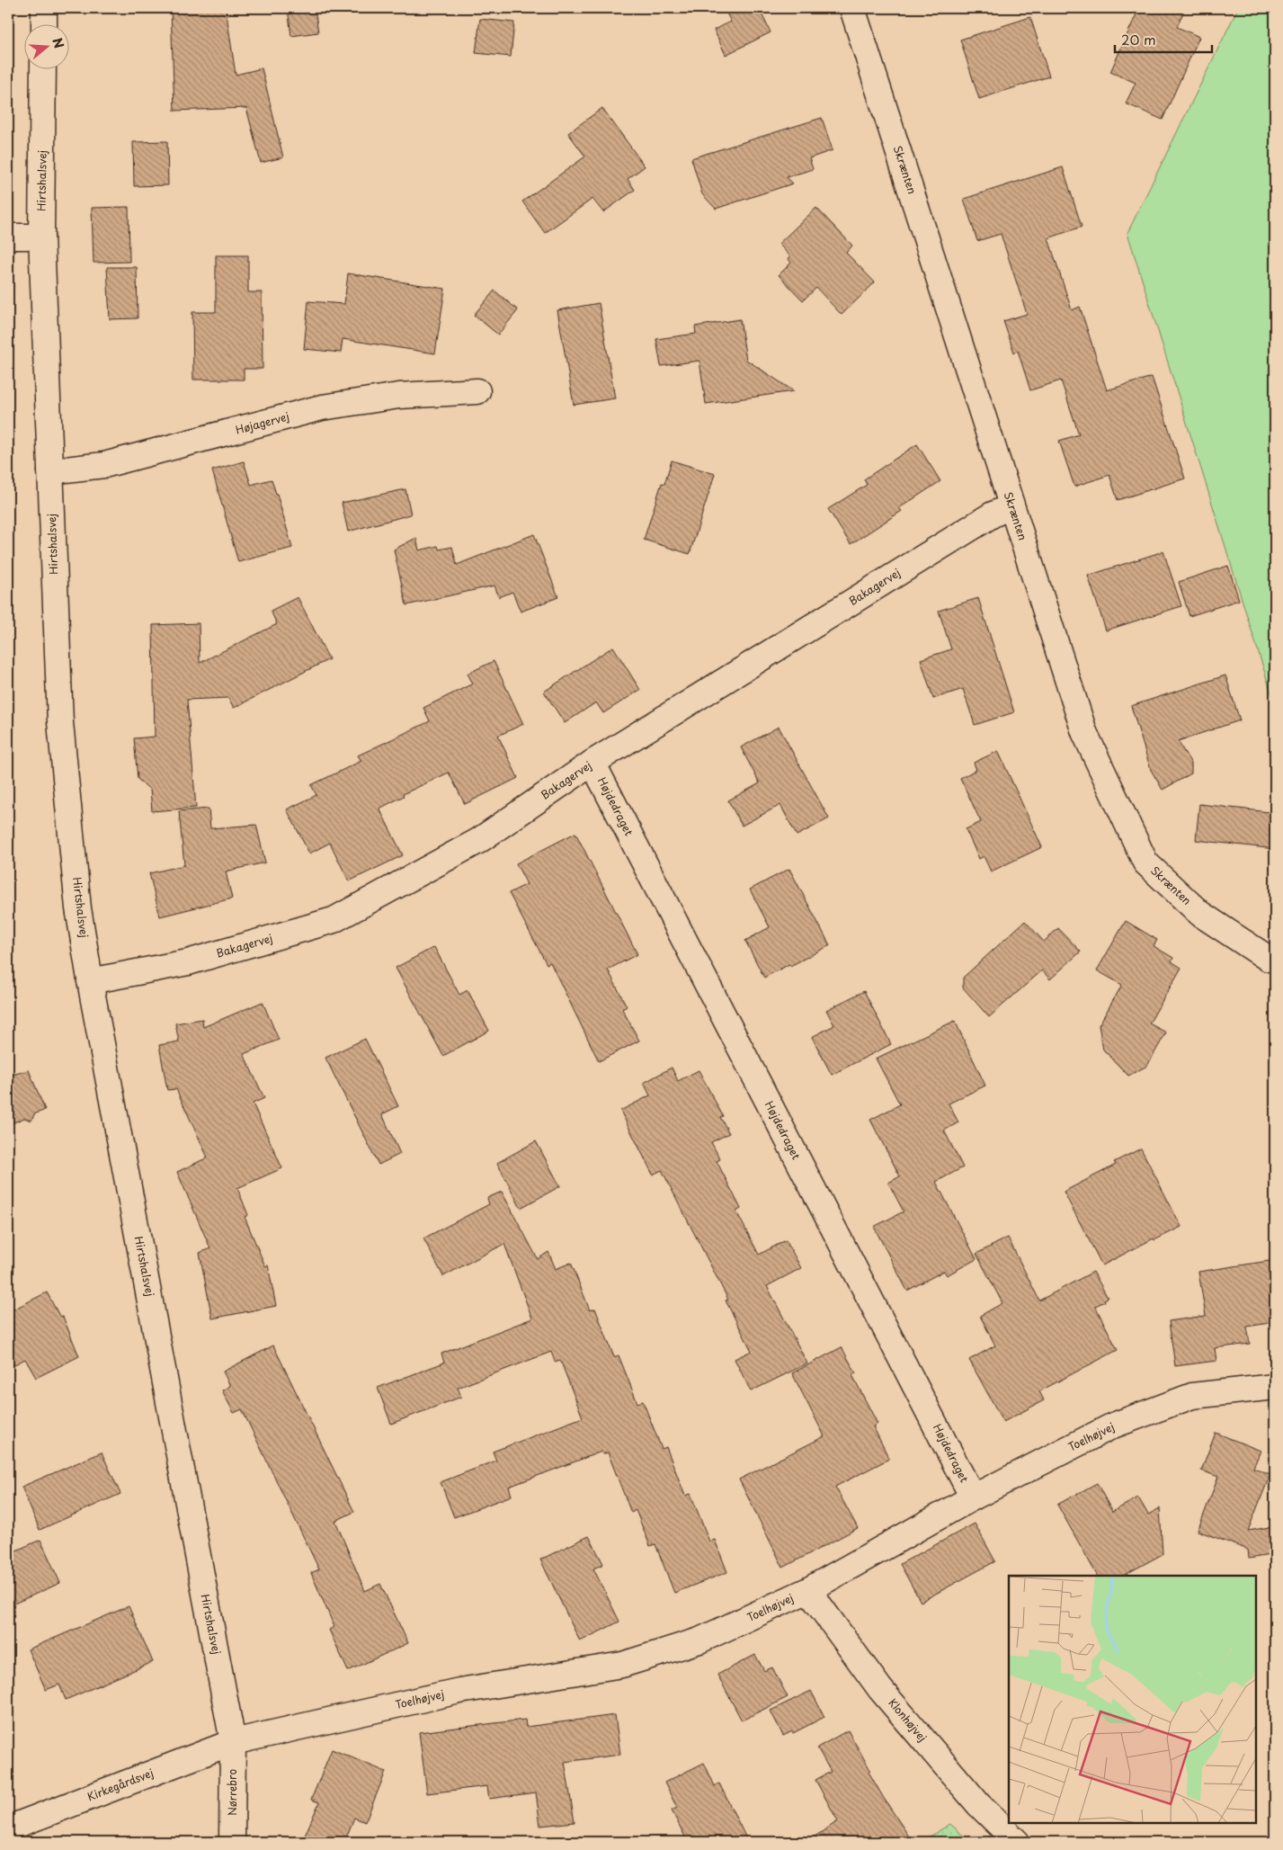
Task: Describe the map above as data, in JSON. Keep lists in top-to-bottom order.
{
  "streets": {
    "street": [
      "Skrænten",
      "Hirtshalsvej",
      "Højagervej",
      "Bakagervej",
      "Højdedraget",
      "Toelhøjvej",
      "Klonhøjvej",
      "Kirkegårdsvej",
      "Nørrebro"
    ]
  },
  "crossings": [
    ["Skrænten", "Bakagervej"],
    ["Hirtshalsvej", "Højagervej"],
    ["Hirtshalsvej", "Bakagervej"],
    ["Hirtshalsvej", "Toelhøjvej"],
    ["Hirtshalsvej", "Kirkegårdsvej"],
    ["Hirtshalsvej", "Nørrebro"],
    ["Bakagervej", "Højdedraget"],
    ["Højdedraget", "Toelhøjvej"],
    ["Toelhøjvej", "Klonhøjvej"],
    ["Toelhøjvej", "Kirkegårdsvej"],
    ["Toelhøjvej", "Nørrebro"],
    ["Kirkegårdsvej", "Nørrebro"]
  ],
  "scale_bar": "20 m",
  "north": "right"
}
